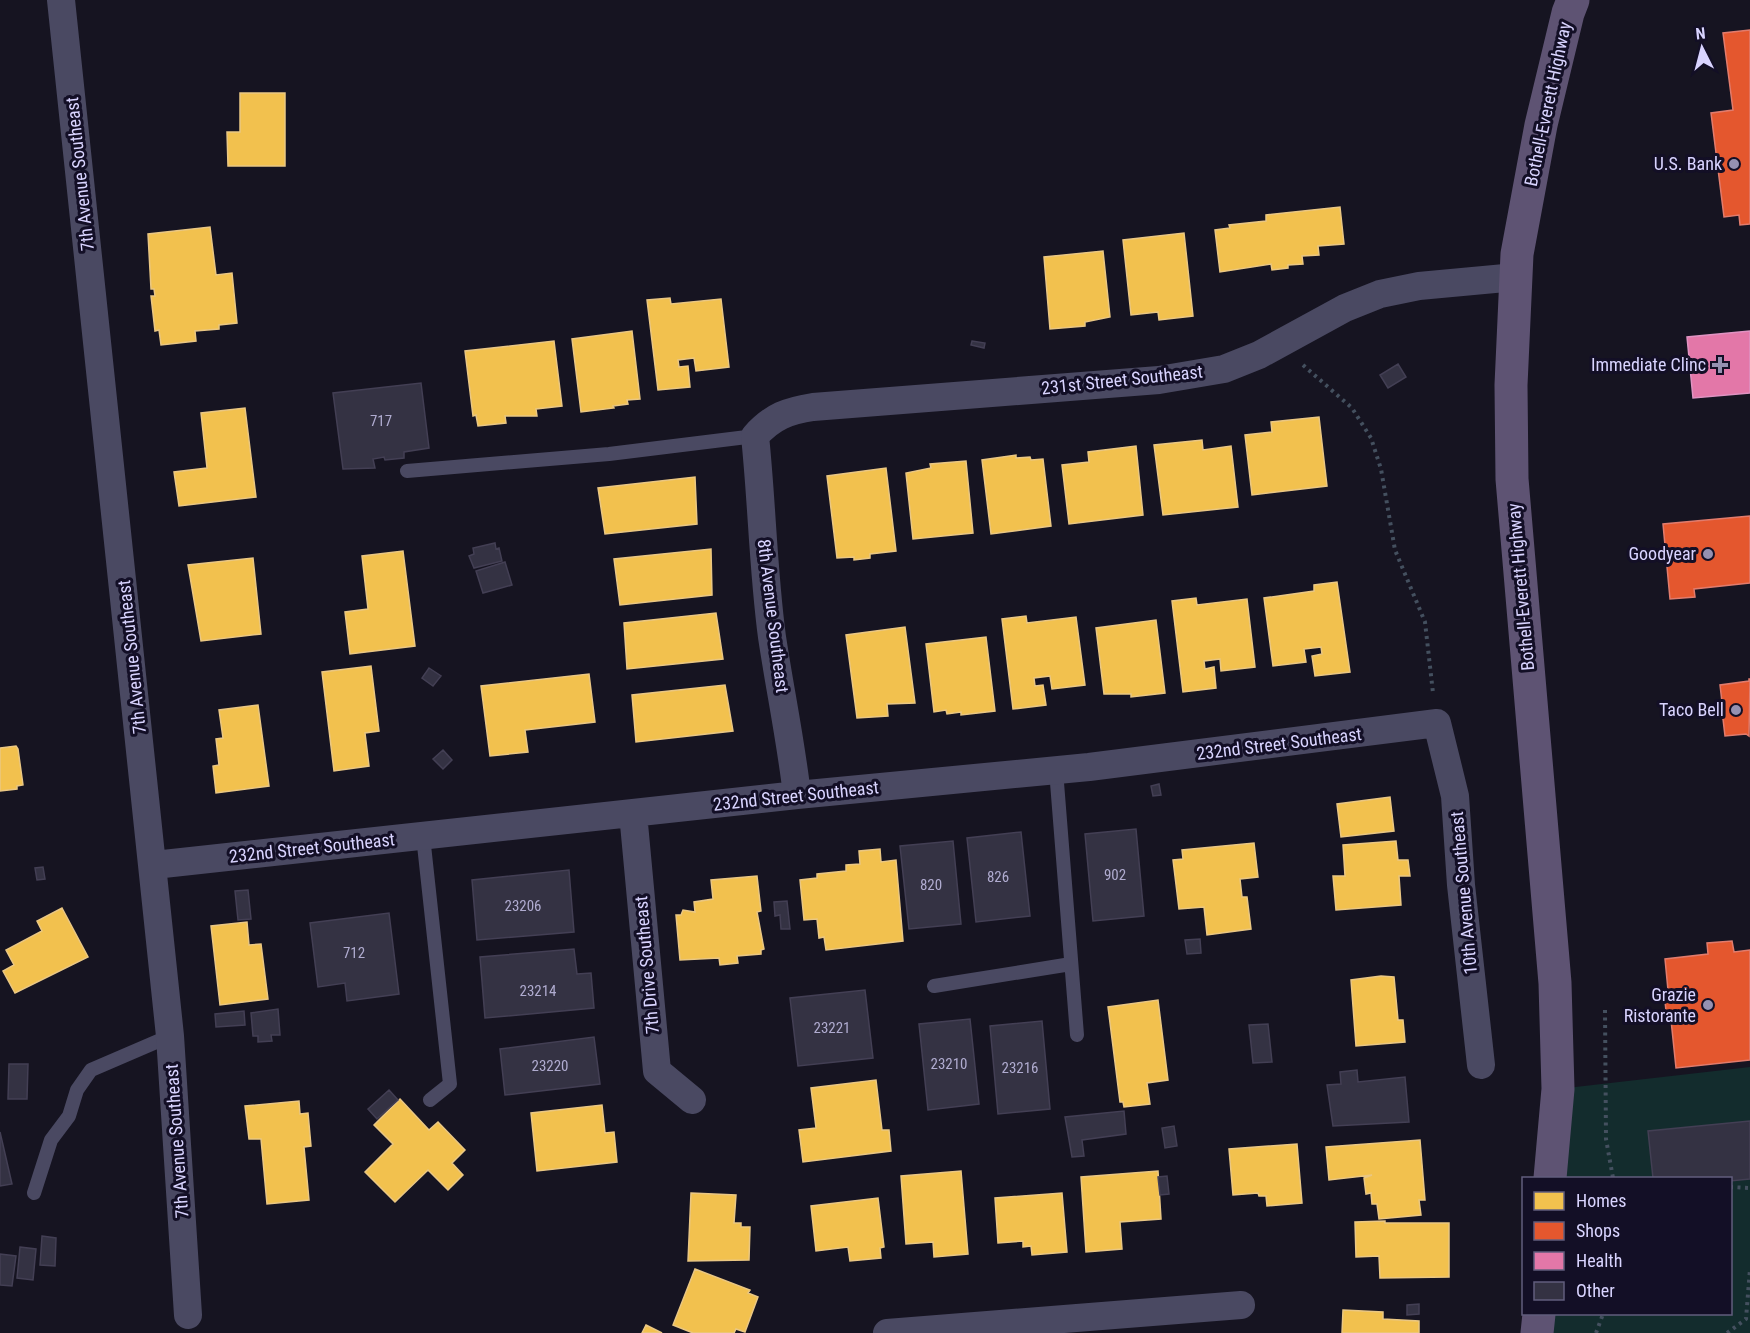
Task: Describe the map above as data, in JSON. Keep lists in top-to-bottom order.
{
  "streets": {
    "main road": ["Bothell-Everett Highway"],
    "street": [
      "7th Avenue Southeast",
      "231st Street Southeast",
      "8th Avenue Southeast",
      "232nd Street Southeast",
      "10th Avenue Southeast",
      "7th Drive Southeast"
    ]
  },
  "crossings": [
    ["Bothell-Everett Highway", "231st Street Southeast"],
    ["7th Avenue Southeast", "232nd Street Southeast"],
    ["231st Street Southeast", "8th Avenue Southeast"],
    ["8th Avenue Southeast", "232nd Street Southeast"],
    ["232nd Street Southeast", "10th Avenue Southeast"],
    ["232nd Street Southeast", "7th Drive Southeast"]
  ],
  "places": {
    "other": [
      "U.S. Bank",
      "Goodyear",
      "Taco Bell",
      "Grazie Ristorante"
    ],
    "health": ["Immediate Clinc"]
  },
  "house_numbers": [
    "717",
    "902",
    "826",
    "820",
    "23206",
    "712",
    "23214",
    "23221",
    "23210",
    "23220",
    "23216"
  ],
  "legend": [
    "Homes",
    "Shops",
    "Health",
    "Other"
  ],
  "north": "top"
}
